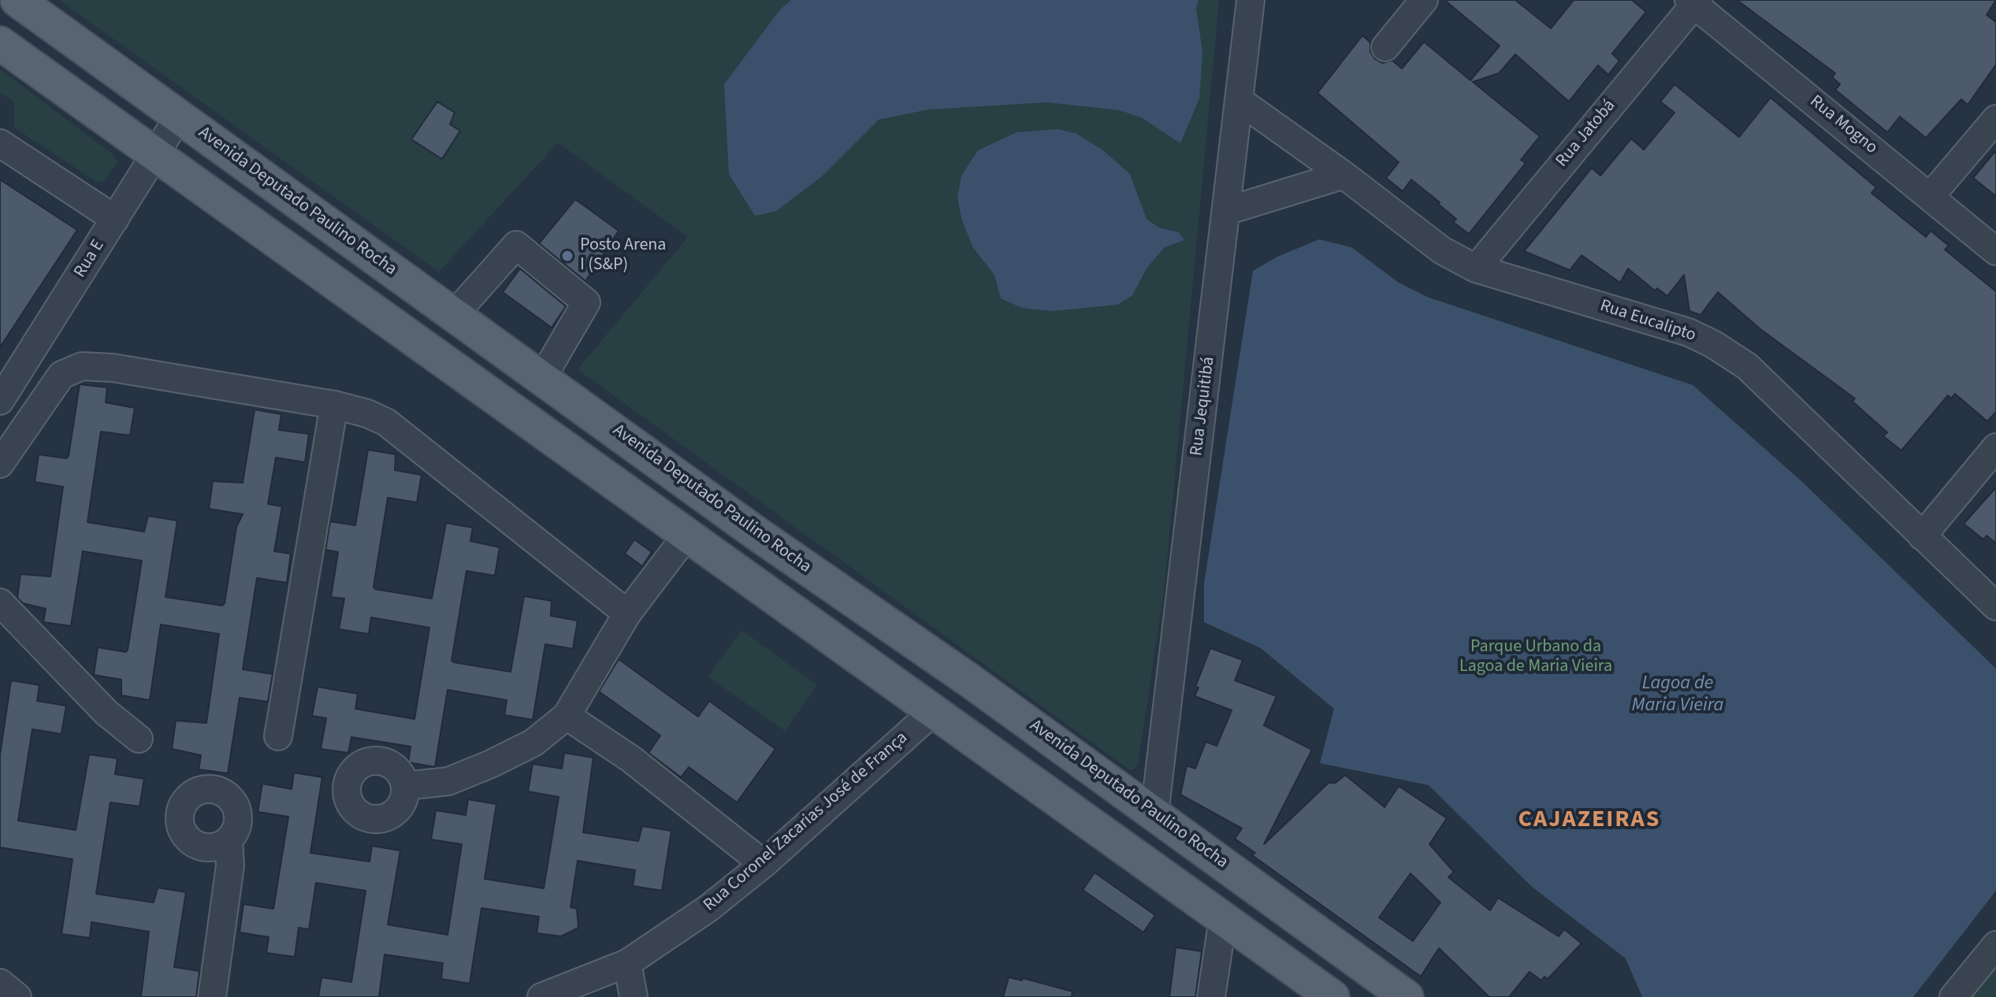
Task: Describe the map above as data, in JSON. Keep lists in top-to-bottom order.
{
  "streets": {
    "main road": ["Avenida Deputado Paulino Rocha"],
    "street": [
      "Rua Mogno",
      "Rua Jatobá",
      "Rua E",
      "Rua Eucalipto",
      "Rua Jequitibá",
      "Rua Coronel Zacarias José de França"
    ]
  },
  "crossings": [
    ["Rua Mogno", "Rua Jatobá"],
    ["Rua Jatobá", "Rua Eucalipto"],
    ["Avenida Deputado Paulino Rocha", "Rua E"],
    ["Avenida Deputado Paulino Rocha", "Rua Jequitibá"],
    ["Rua Eucalipto", "Rua Jequitibá"]
  ],
  "districts": ["CAJAZEIRAS"],
  "water": ["Lagoa de Maria Vieira"],
  "parks": ["Parque Urbano da Lagoa de Maria Vieira"],
  "places": ["Posto Arena I (S&P)"]
}
